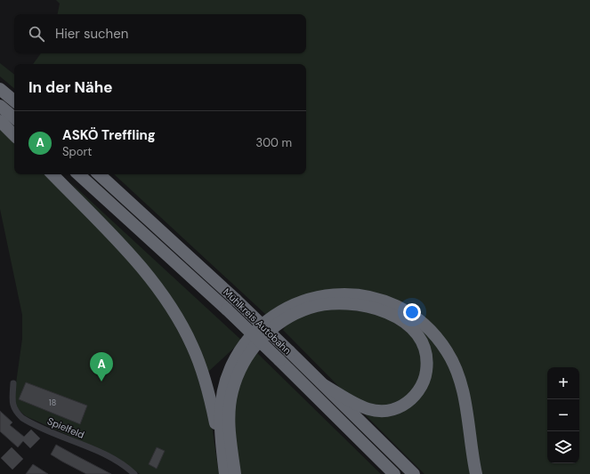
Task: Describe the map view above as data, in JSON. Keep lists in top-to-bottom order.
{
  "streets": {
    "highway": ["Mühlkreis Autobahn"],
    "street": ["Spielfeld"]
  },
  "house_numbers": ["18"],
  "page": {
    "search": "Hier suchen",
    "heading": "In der Nähe",
    "list": [
      {
        "mark": "A",
        "name": "ASKÖ Treffling",
        "note": "Sport",
        "value": "300 m"
      }
    ],
    "pins": "A",
    "map_buttons": ["+", "−"]
  }
}
